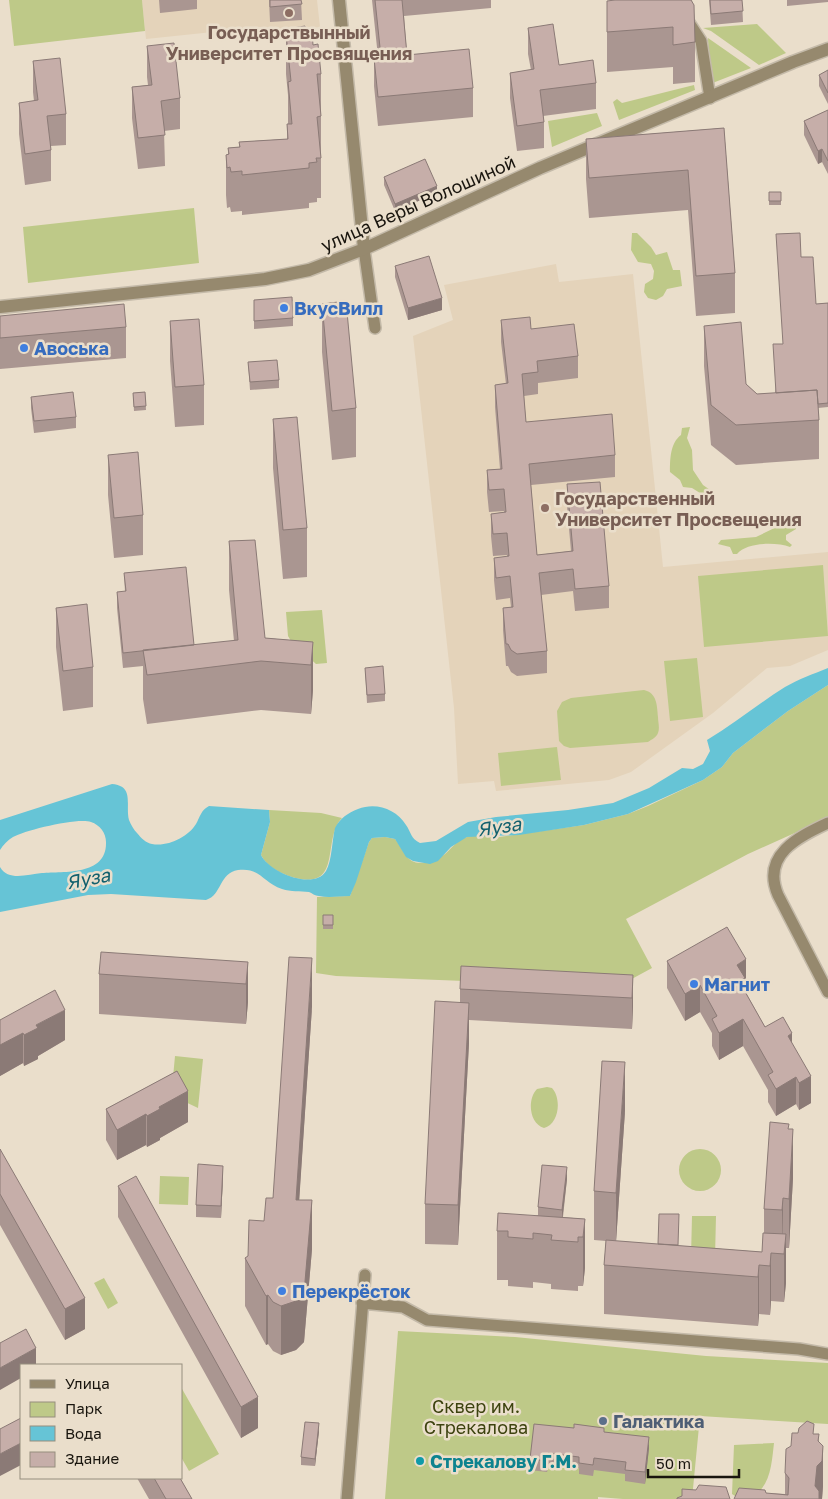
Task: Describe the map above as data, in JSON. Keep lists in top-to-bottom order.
{
  "streets": {
    "street": ["улица Веры Волошиной"]
  },
  "water": ["Яуза"],
  "parks": ["Сквер им. Стрекалова"],
  "places": [
    "Государствынный Университет Просвящения",
    "ВкусВилл",
    "Авоська",
    "Государственный Университет Просвещения",
    "Магнит",
    "Перекрёсток",
    "Галактика",
    "Стрекалову Г.М."
  ],
  "legend": [
    "Улица",
    "Парк",
    "Вода",
    "Здание"
  ],
  "scale_bar": "50 m"
}
